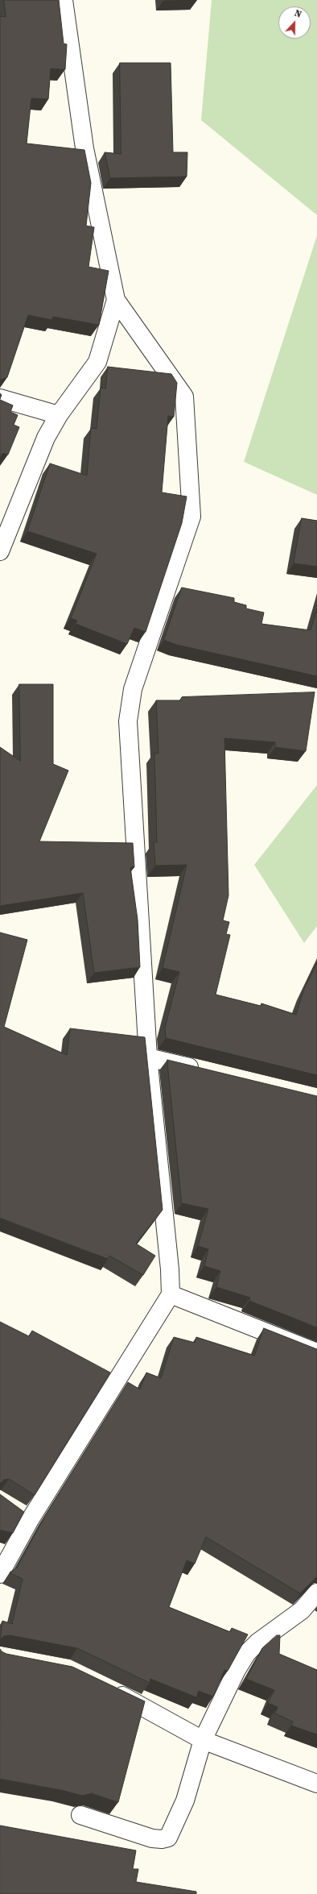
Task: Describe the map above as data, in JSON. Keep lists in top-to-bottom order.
{
  "north": "top"
}
